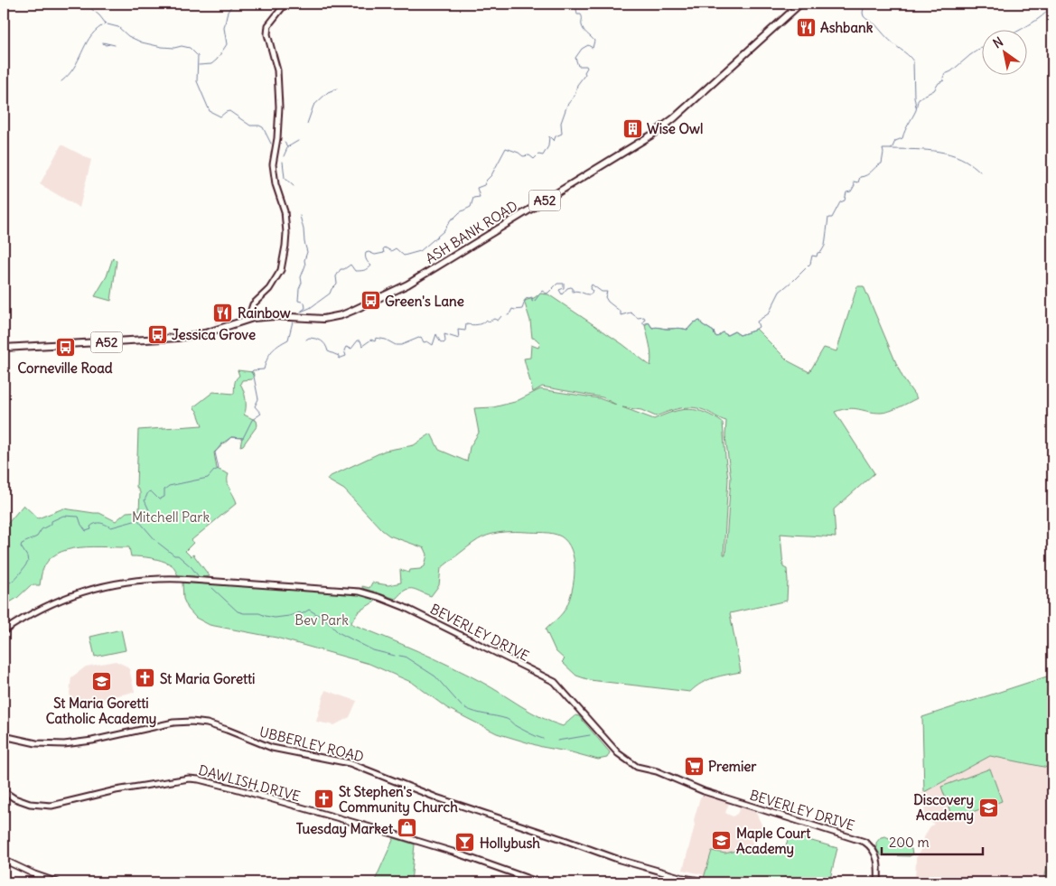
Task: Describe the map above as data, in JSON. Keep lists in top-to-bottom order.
{
  "streets": {
    "highway": ["A52", "ASH BANK ROAD"],
    "street": ["BEVERLEY DRIVE", "UBBERLEY ROAD", "DAWLISH DRIVE"]
  },
  "parks": ["Mitchell Park", "Bev Park"],
  "places": {
    "restaurant": ["Ashbank", "Rainbow"],
    "building": ["Wise Owl"],
    "bus stop": ["Green's Lane", "Jessica Grove", "Corneville Road"],
    "church": ["St Maria Goretti", "St Stephen's Community Church"],
    "school or university": ["St Maria Goretti Catholic Academy", "Discovery Academy", "Maple Court Academy"],
    "supermarket": ["Premier"],
    "shop": ["Tuesday Market"],
    "bar": ["Hollybush"]
  },
  "scale_bar": "200 m",
  "north": "top left"
}
